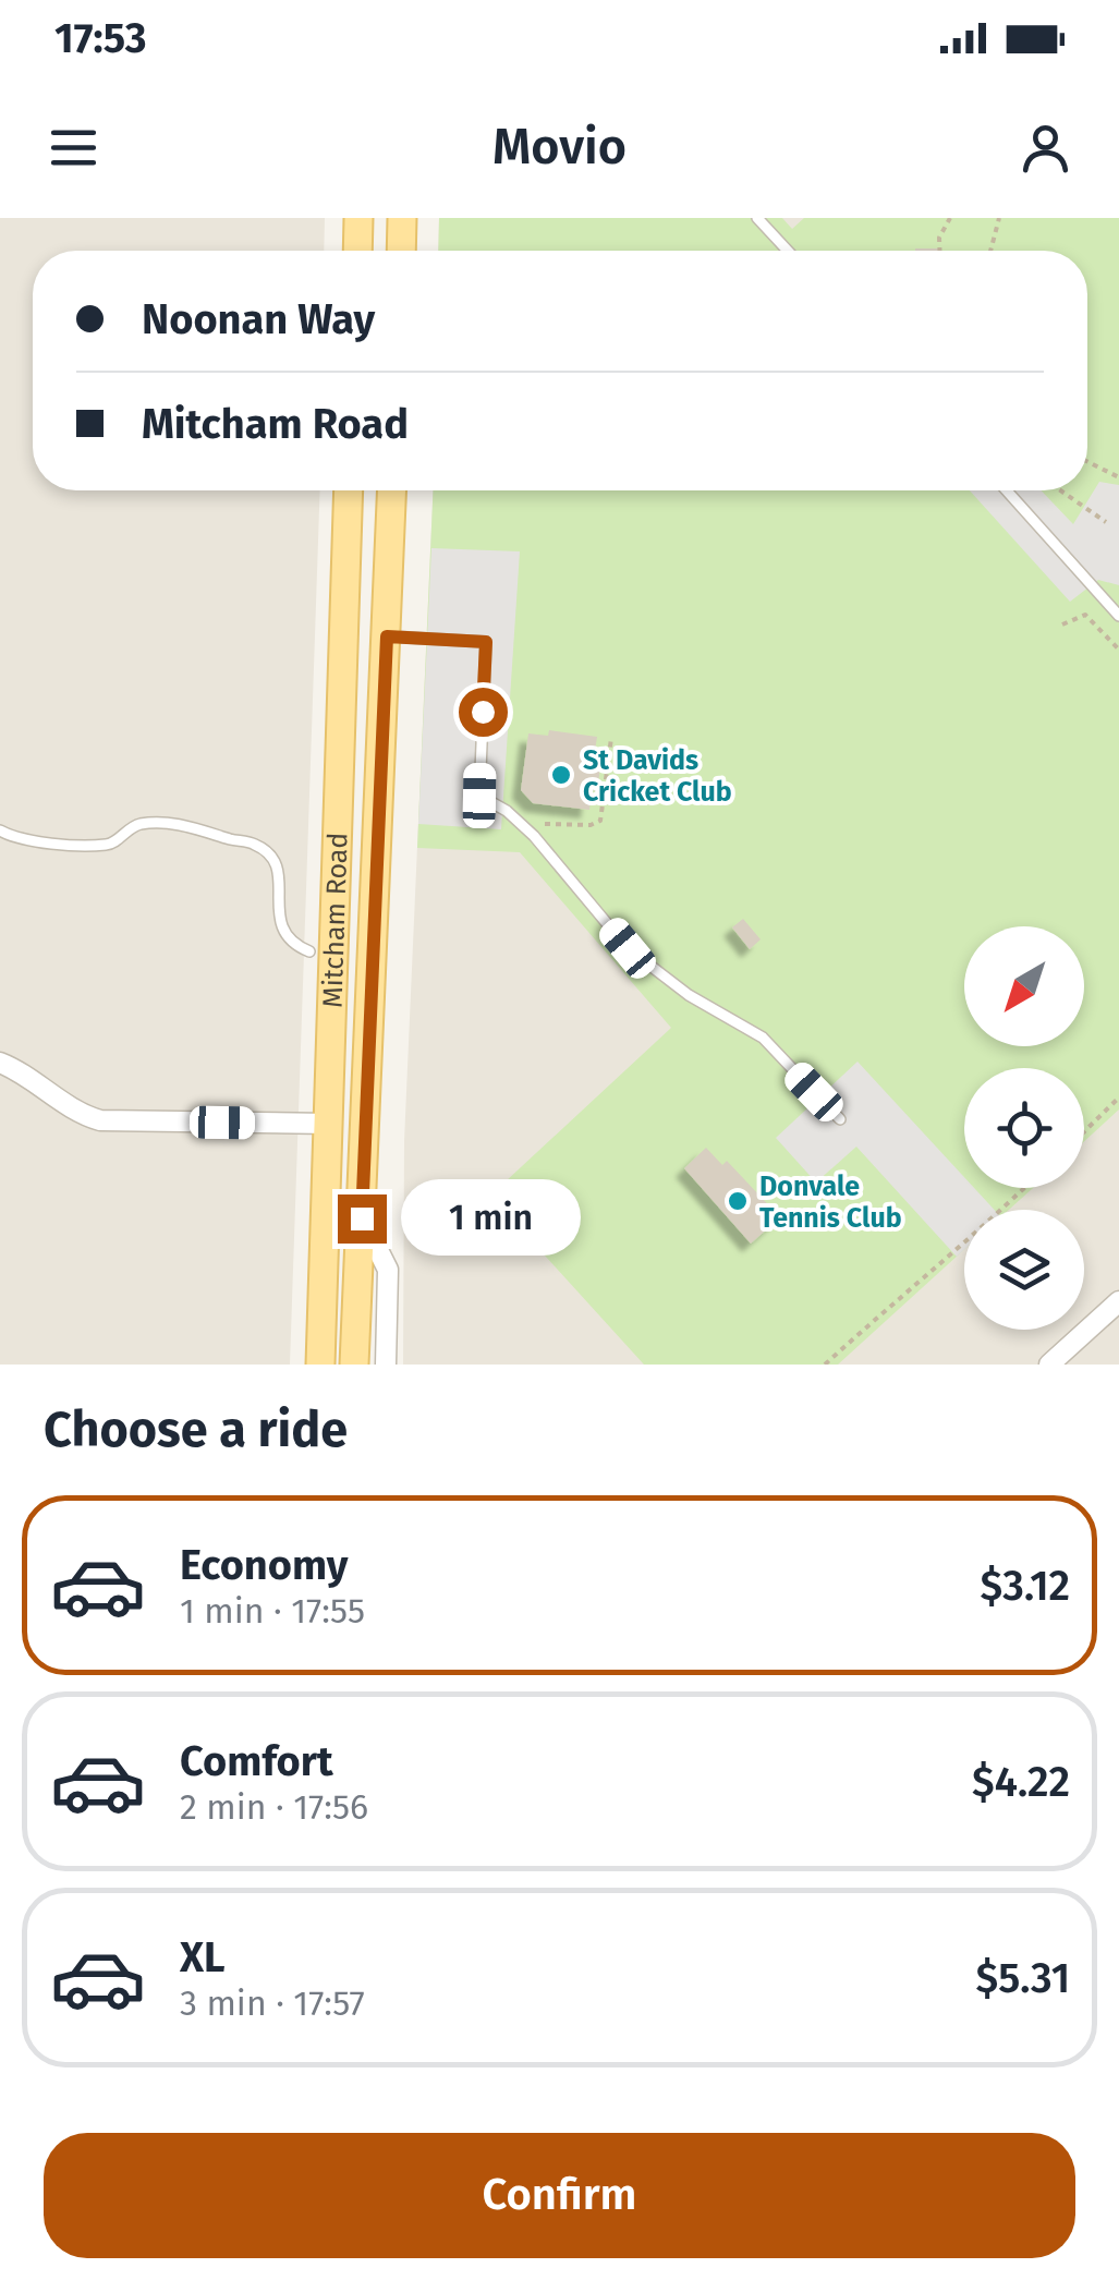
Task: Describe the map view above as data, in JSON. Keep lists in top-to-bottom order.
{
  "streets": {
    "main road": ["Mitcham Road"]
  },
  "places": ["St Davids Cricket Club", "Donvale Tennis Club"],
  "north": "bottom left",
  "page": {
    "status": "17:53",
    "header": "Movio",
    "banner": ["Noonan Way", "Mitcham Road"],
    "bubble": "1 min",
    "heading": "Choose a ride",
    "list": [
      {
        "name": "Economy",
        "note": "1 min · 17:55",
        "value": "$3.12"
      },
      {
        "name": "Comfort",
        "note": "2 min · 17:56",
        "value": "$4.22"
      },
      {
        "name": "XL",
        "note": "3 min · 17:57",
        "value": "$5.31"
      }
    ],
    "buttons": "Confirm"
  }
}
